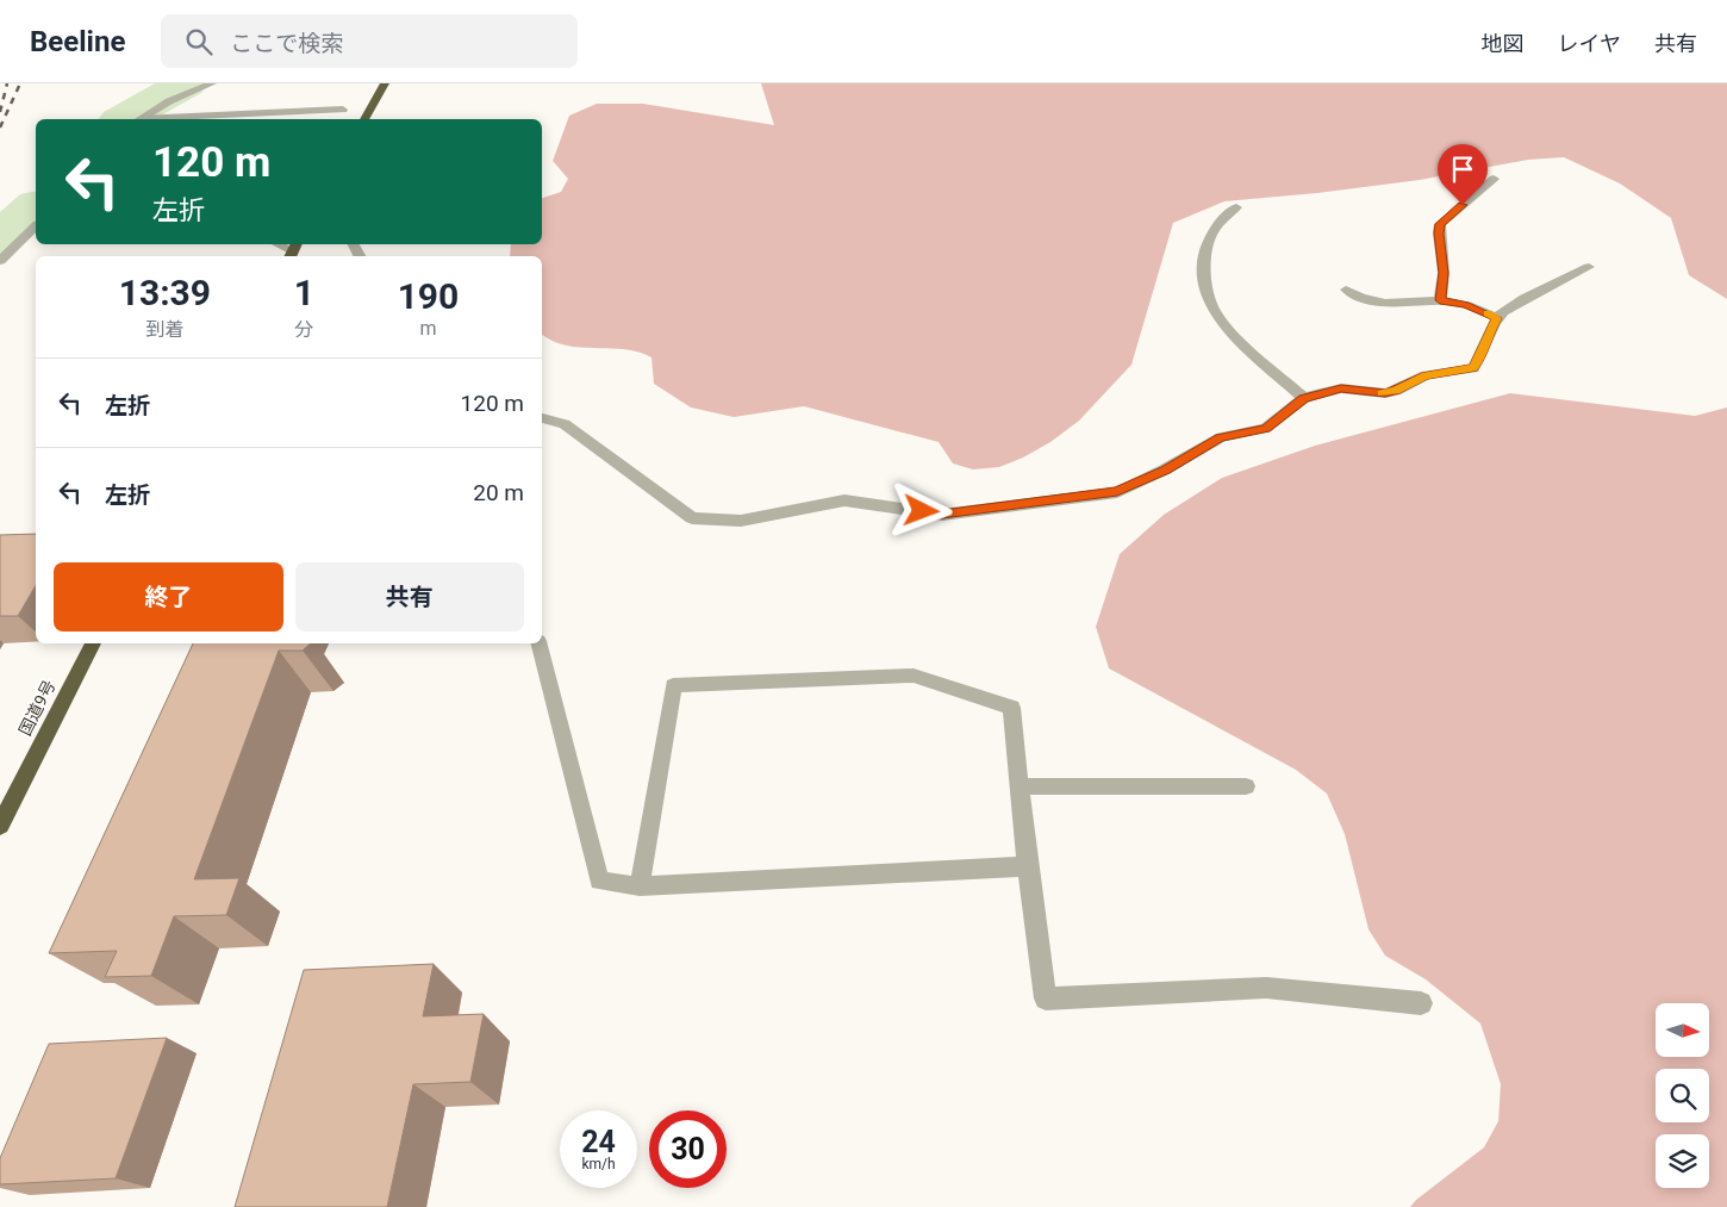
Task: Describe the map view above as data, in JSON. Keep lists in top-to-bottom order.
{
  "streets": {
    "highway": ["国道9号"]
  },
  "north": "right",
  "page": {
    "header": "Beeline",
    "search": "ここで検索",
    "nav": ["地図", "レイヤ", "共有"],
    "turn": ["120 m", "左折"],
    "eta": [
      "13:39",
      "到着",
      "1",
      "分",
      "190",
      "m"
    ],
    "list": [
      {
        "name": "左折",
        "value": "120 m"
      },
      {
        "name": "左折",
        "value": "20 m"
      }
    ],
    "buttons": ["終了", "共有"],
    "speed": "24 km/h",
    "limit": "30"
  }
}
